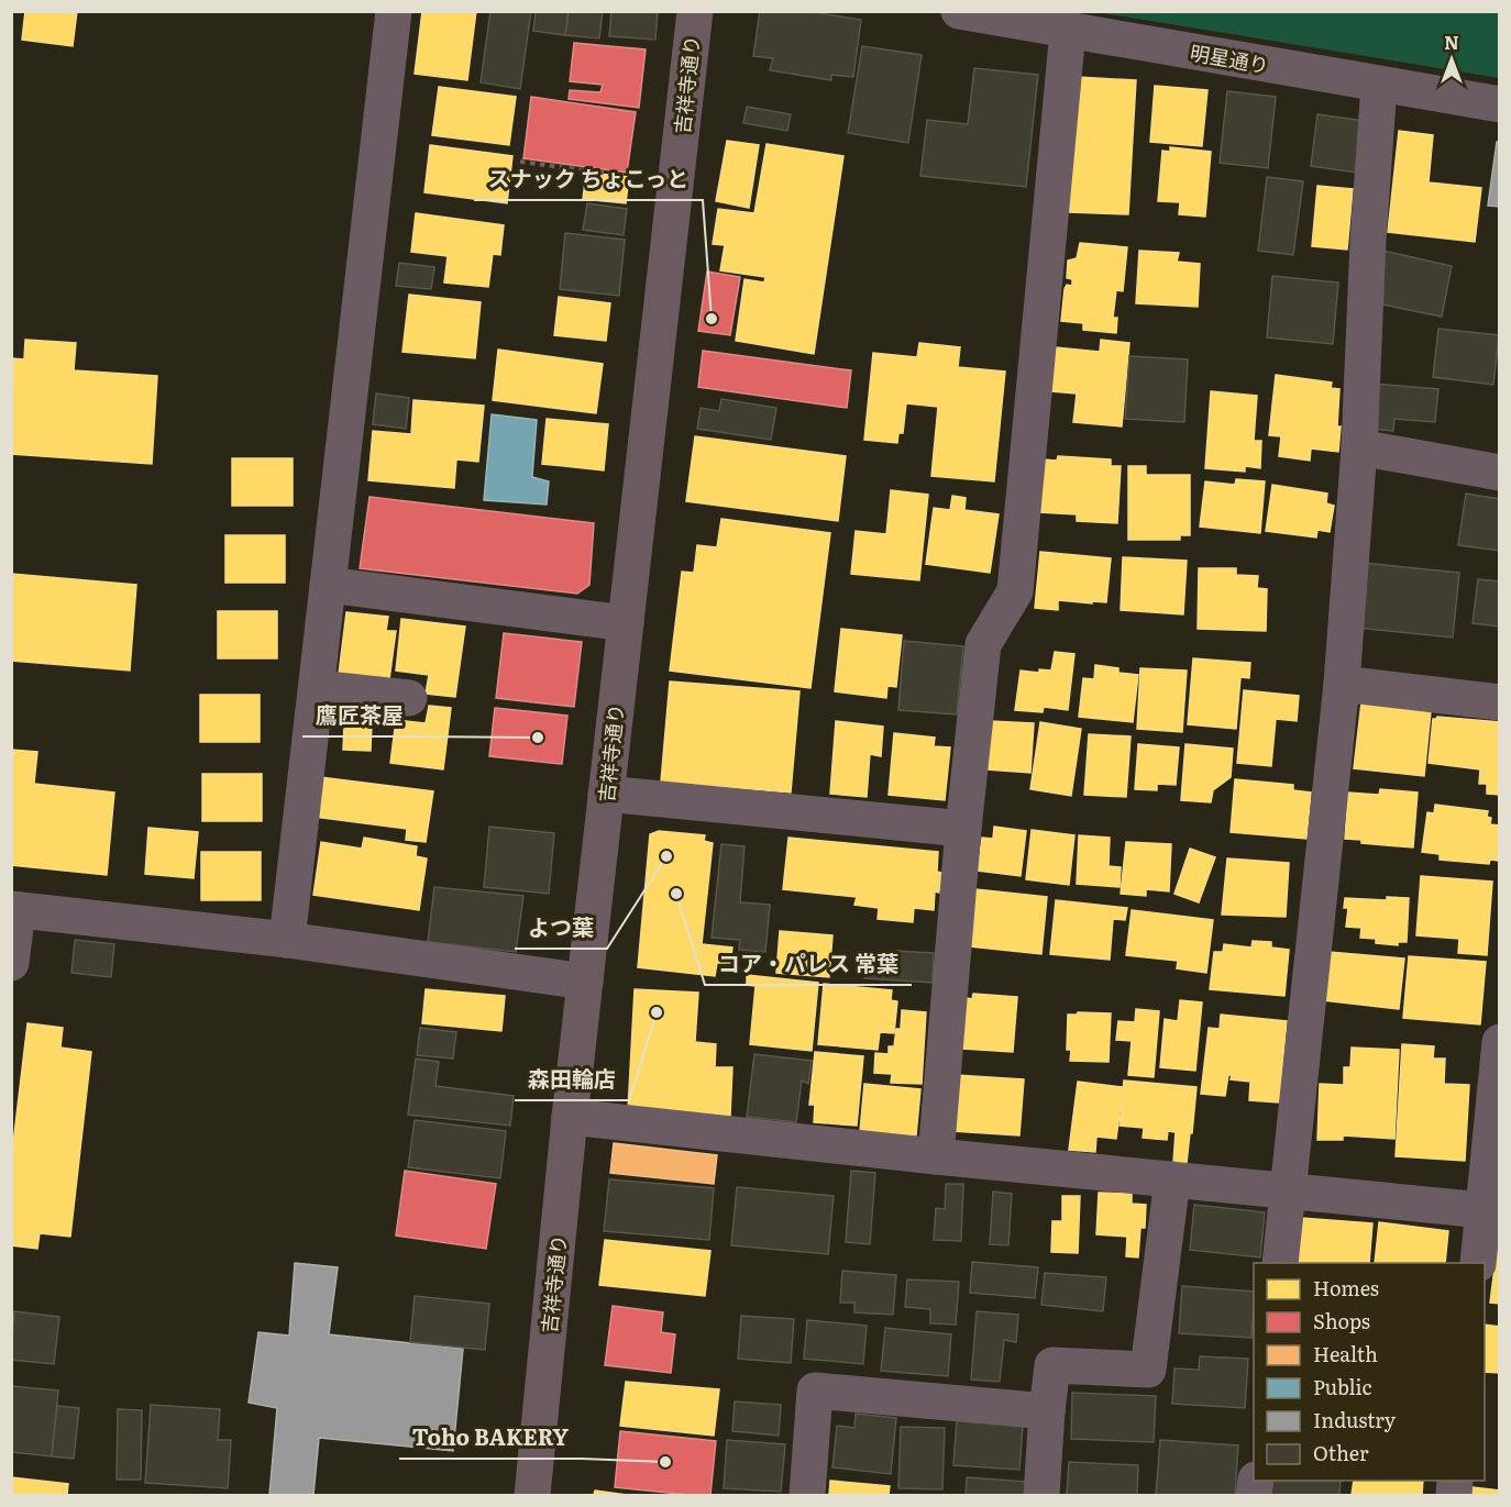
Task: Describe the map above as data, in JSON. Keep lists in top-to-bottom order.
{
  "streets": {
    "main road": ["吉祥寺通り"],
    "street": ["明星通り"]
  },
  "places": [
    "スナック ちょこっと",
    "鷹匠茶屋",
    "よつ葉",
    "コア・パレス 常葉",
    "森田輪店",
    "Toho BAKERY"
  ],
  "legend": [
    "Homes",
    "Shops",
    "Health",
    "Public",
    "Industry",
    "Other"
  ],
  "north": "top"
}
